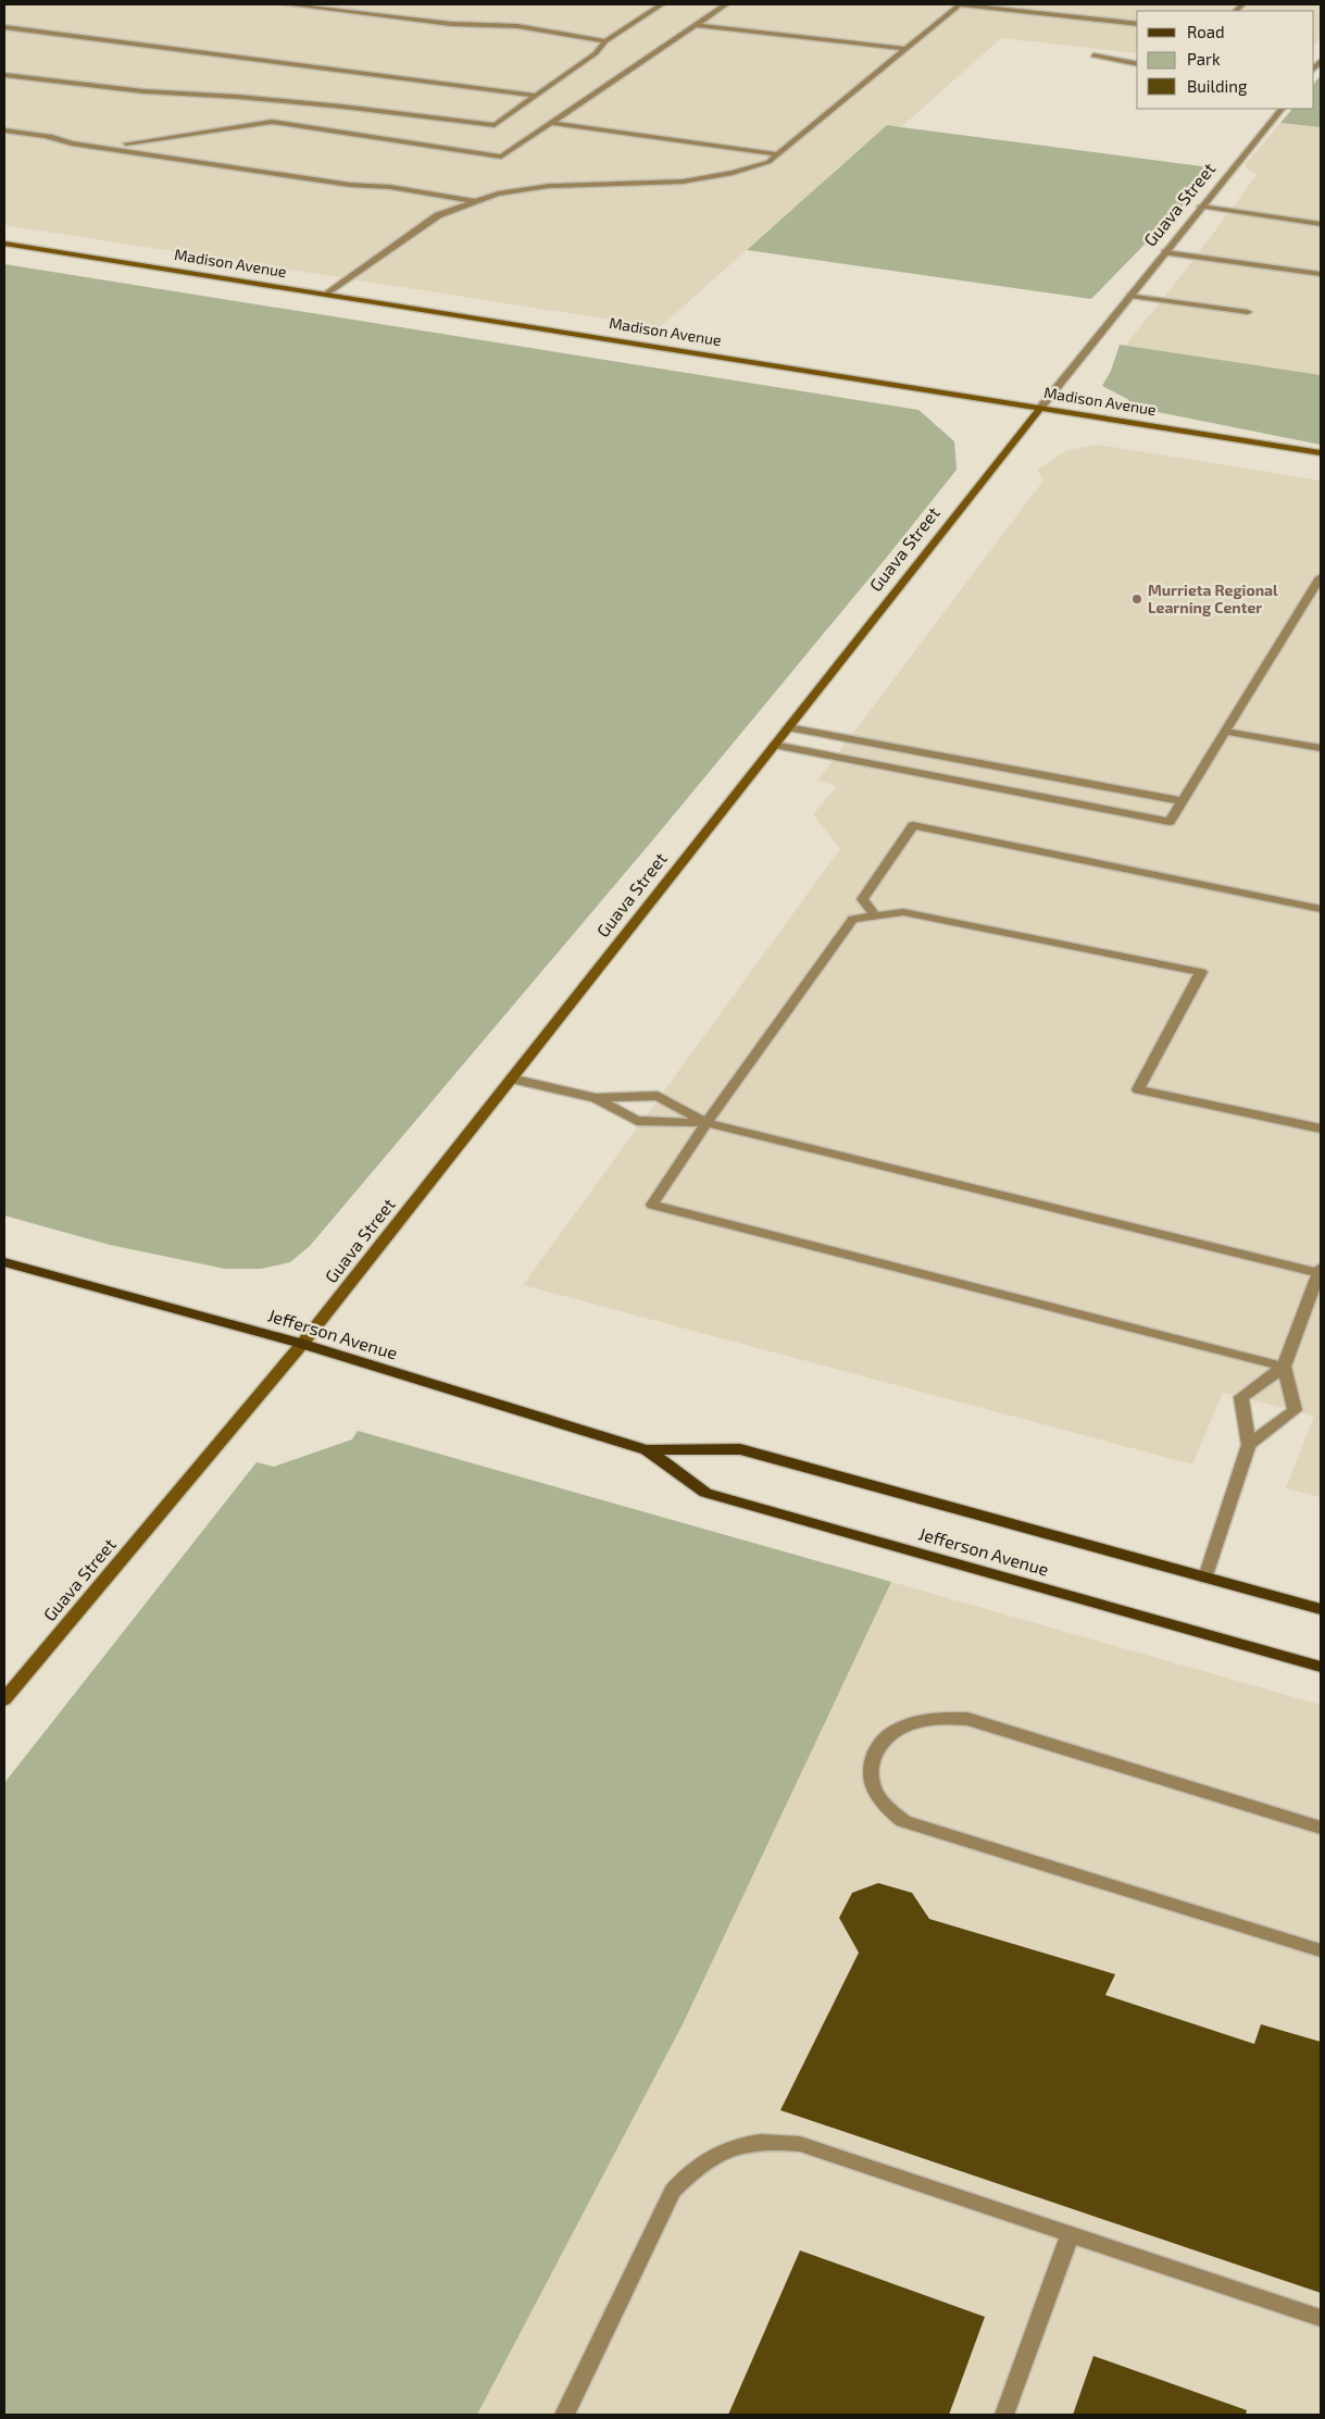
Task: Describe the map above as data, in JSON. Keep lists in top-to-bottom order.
{
  "streets": {
    "main road": ["Jefferson Avenue"],
    "street": ["Guava Street", "Madison Avenue"]
  },
  "crossings": [
    ["Guava Street", "Madison Avenue"],
    ["Guava Street", "Jefferson Avenue"]
  ],
  "places": ["Murrieta Regional Learning Center"],
  "legend": ["Road", "Park", "Building"]
}
